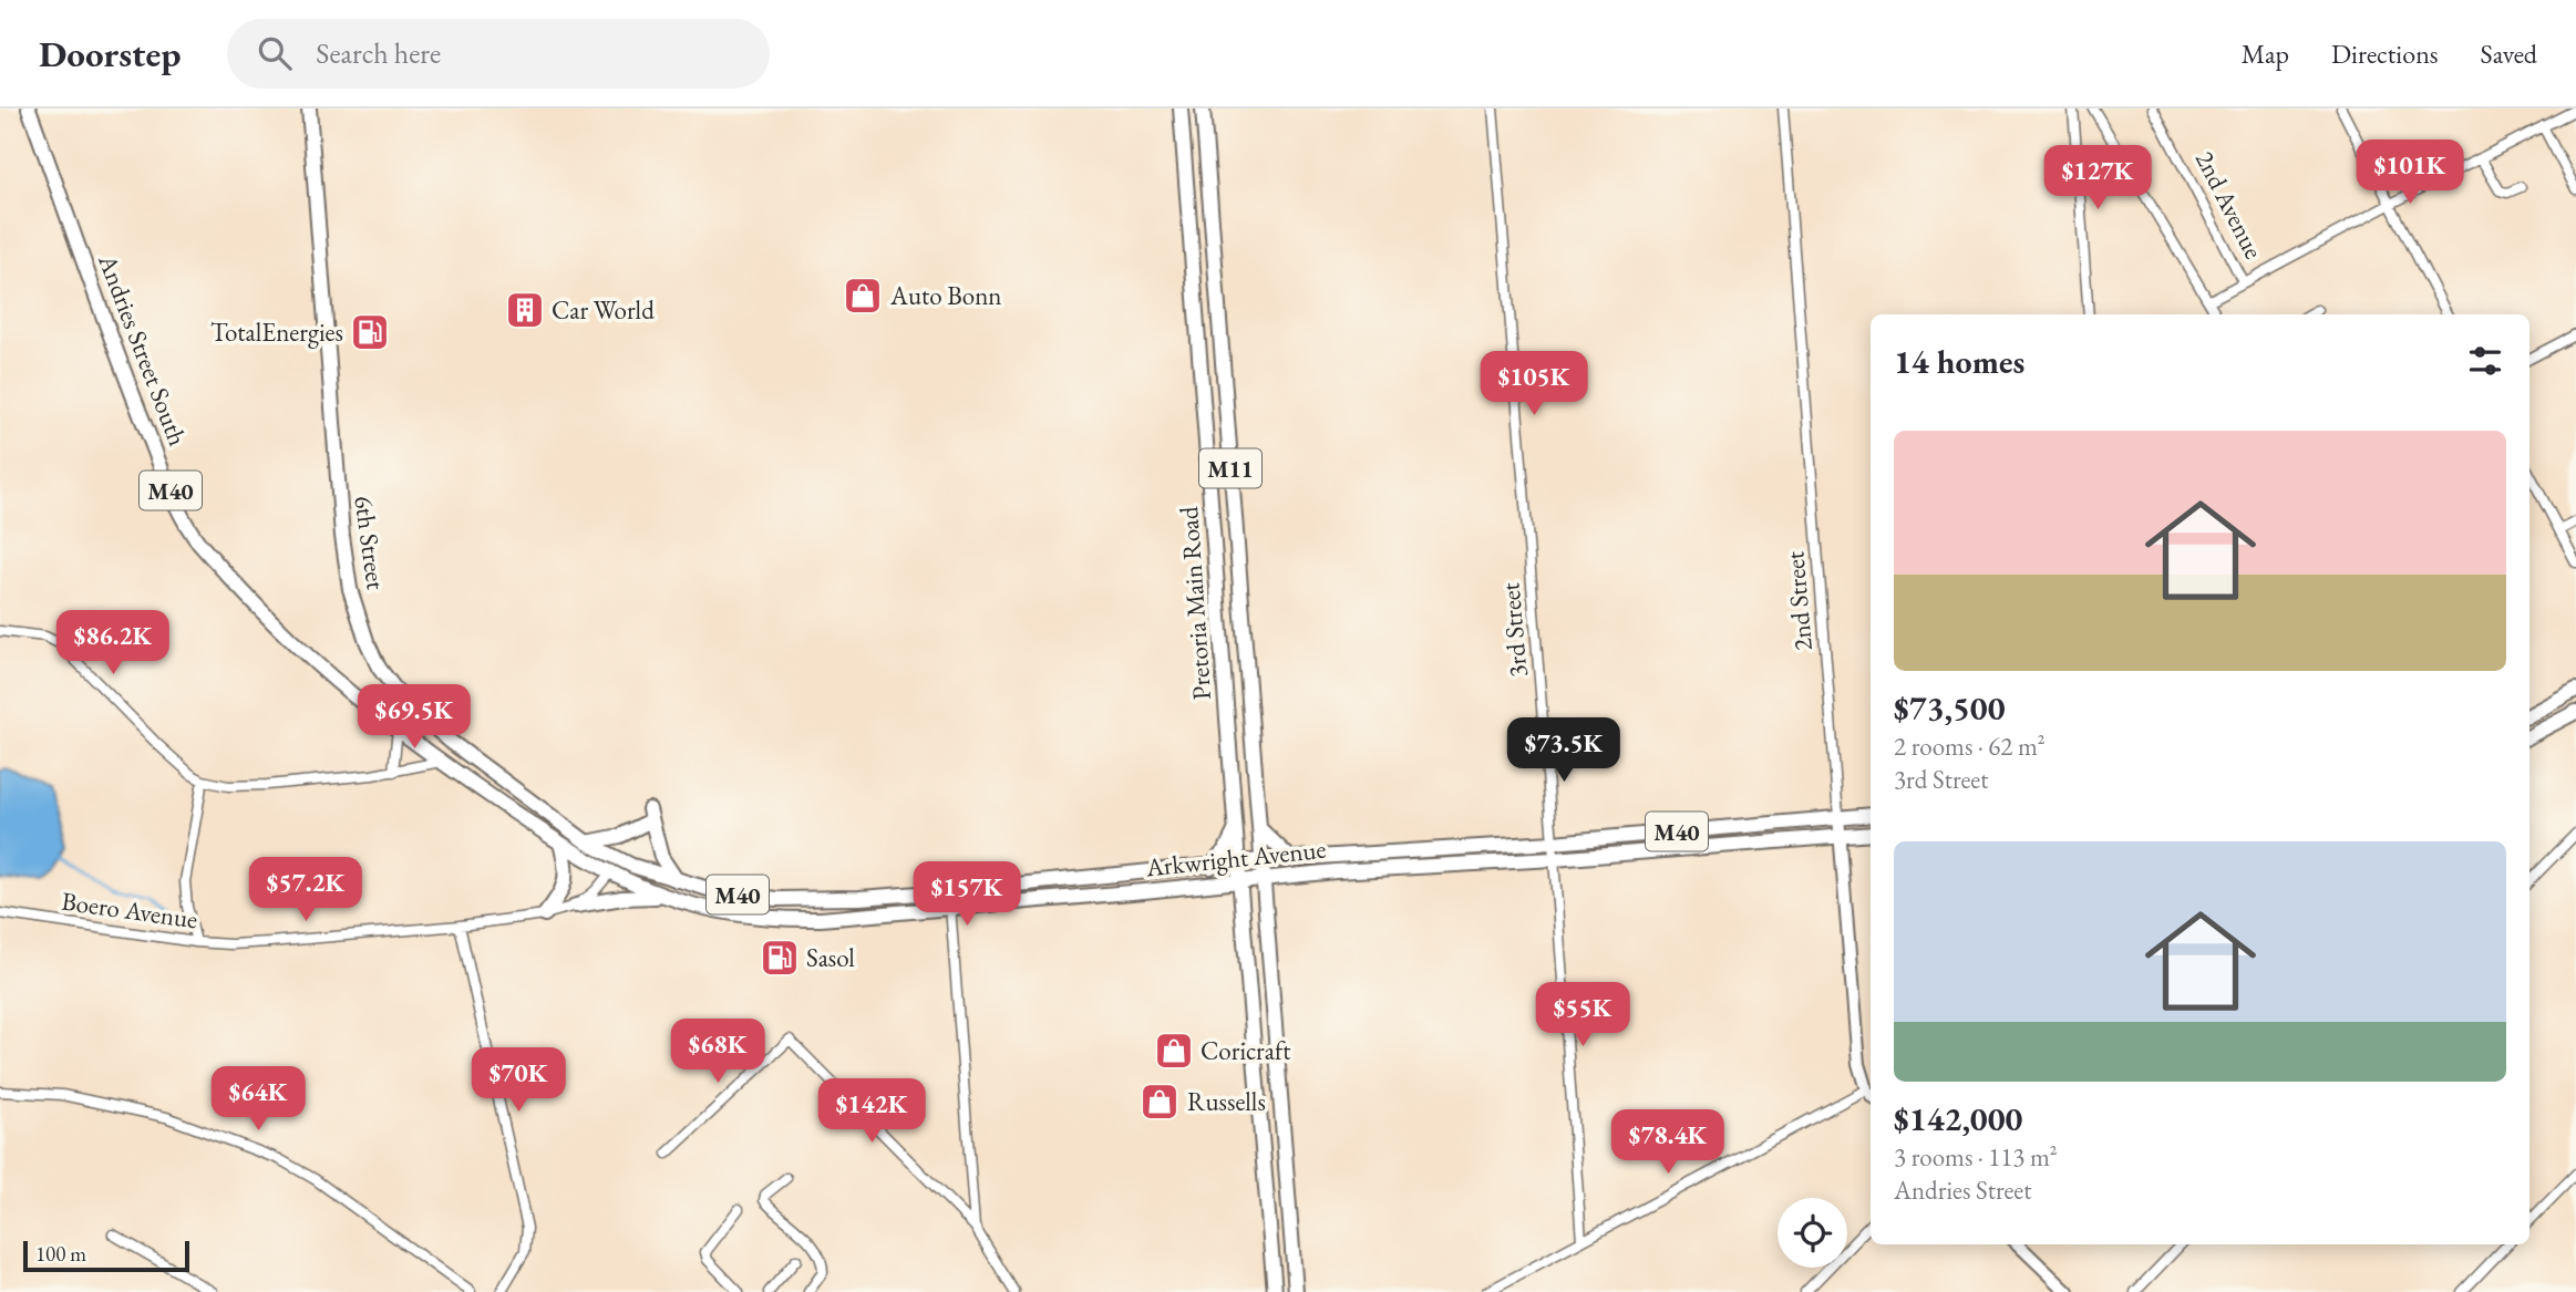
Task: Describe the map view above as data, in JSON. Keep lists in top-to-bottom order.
{
  "streets": {
    "main road": [
      "Andries Street South",
      "M11",
      "M40",
      "6th Street",
      "Pretoria Main Road",
      "Arkwright Avenue"
    ],
    "street": [
      "2nd Avenue",
      "2nd Street",
      "3rd Street",
      "Boero Avenue"
    ]
  },
  "crossings": [
    ["Andries Street South", "Arkwright Avenue"],
    ["Andries Street South", "Boero Avenue"],
    ["M11", "Pretoria Main Road"],
    ["M11", "Arkwright Avenue"],
    ["6th Street", "Arkwright Avenue"],
    ["6th Street", "Boero Avenue"],
    ["2nd Street", "Arkwright Avenue"],
    ["Pretoria Main Road", "Arkwright Avenue"],
    ["3rd Street", "Arkwright Avenue"],
    ["Arkwright Avenue", "Boero Avenue"]
  ],
  "places": {
    "shop": ["Auto Bonn", "Coricraft", "Russells"],
    "building": ["Car World"],
    "fuel station": ["TotalEnergies", "Sasol"]
  },
  "scale_bar": "100 m",
  "page": {
    "header": "Doorstep",
    "search": "Search here",
    "nav": ["Map", "Directions", "Saved"],
    "price": [
      "$101K",
      "$127K",
      "$105K",
      "$86.2K",
      "$69.5K",
      "$73.5K",
      "$57.2K",
      "$157K",
      "$55K",
      "$68K",
      "$70K",
      "$64K",
      "$142K",
      "$78.4K"
    ],
    "heading": "14 homes",
    "list": [
      {
        "name": "$73,500",
        "note": "2 rooms · 62 m² · 3rd Street"
      },
      {
        "name": "$142,000",
        "note": "3 rooms · 113 m² · Andries Street"
      }
    ],
    "scale": "100 m"
  }
}
